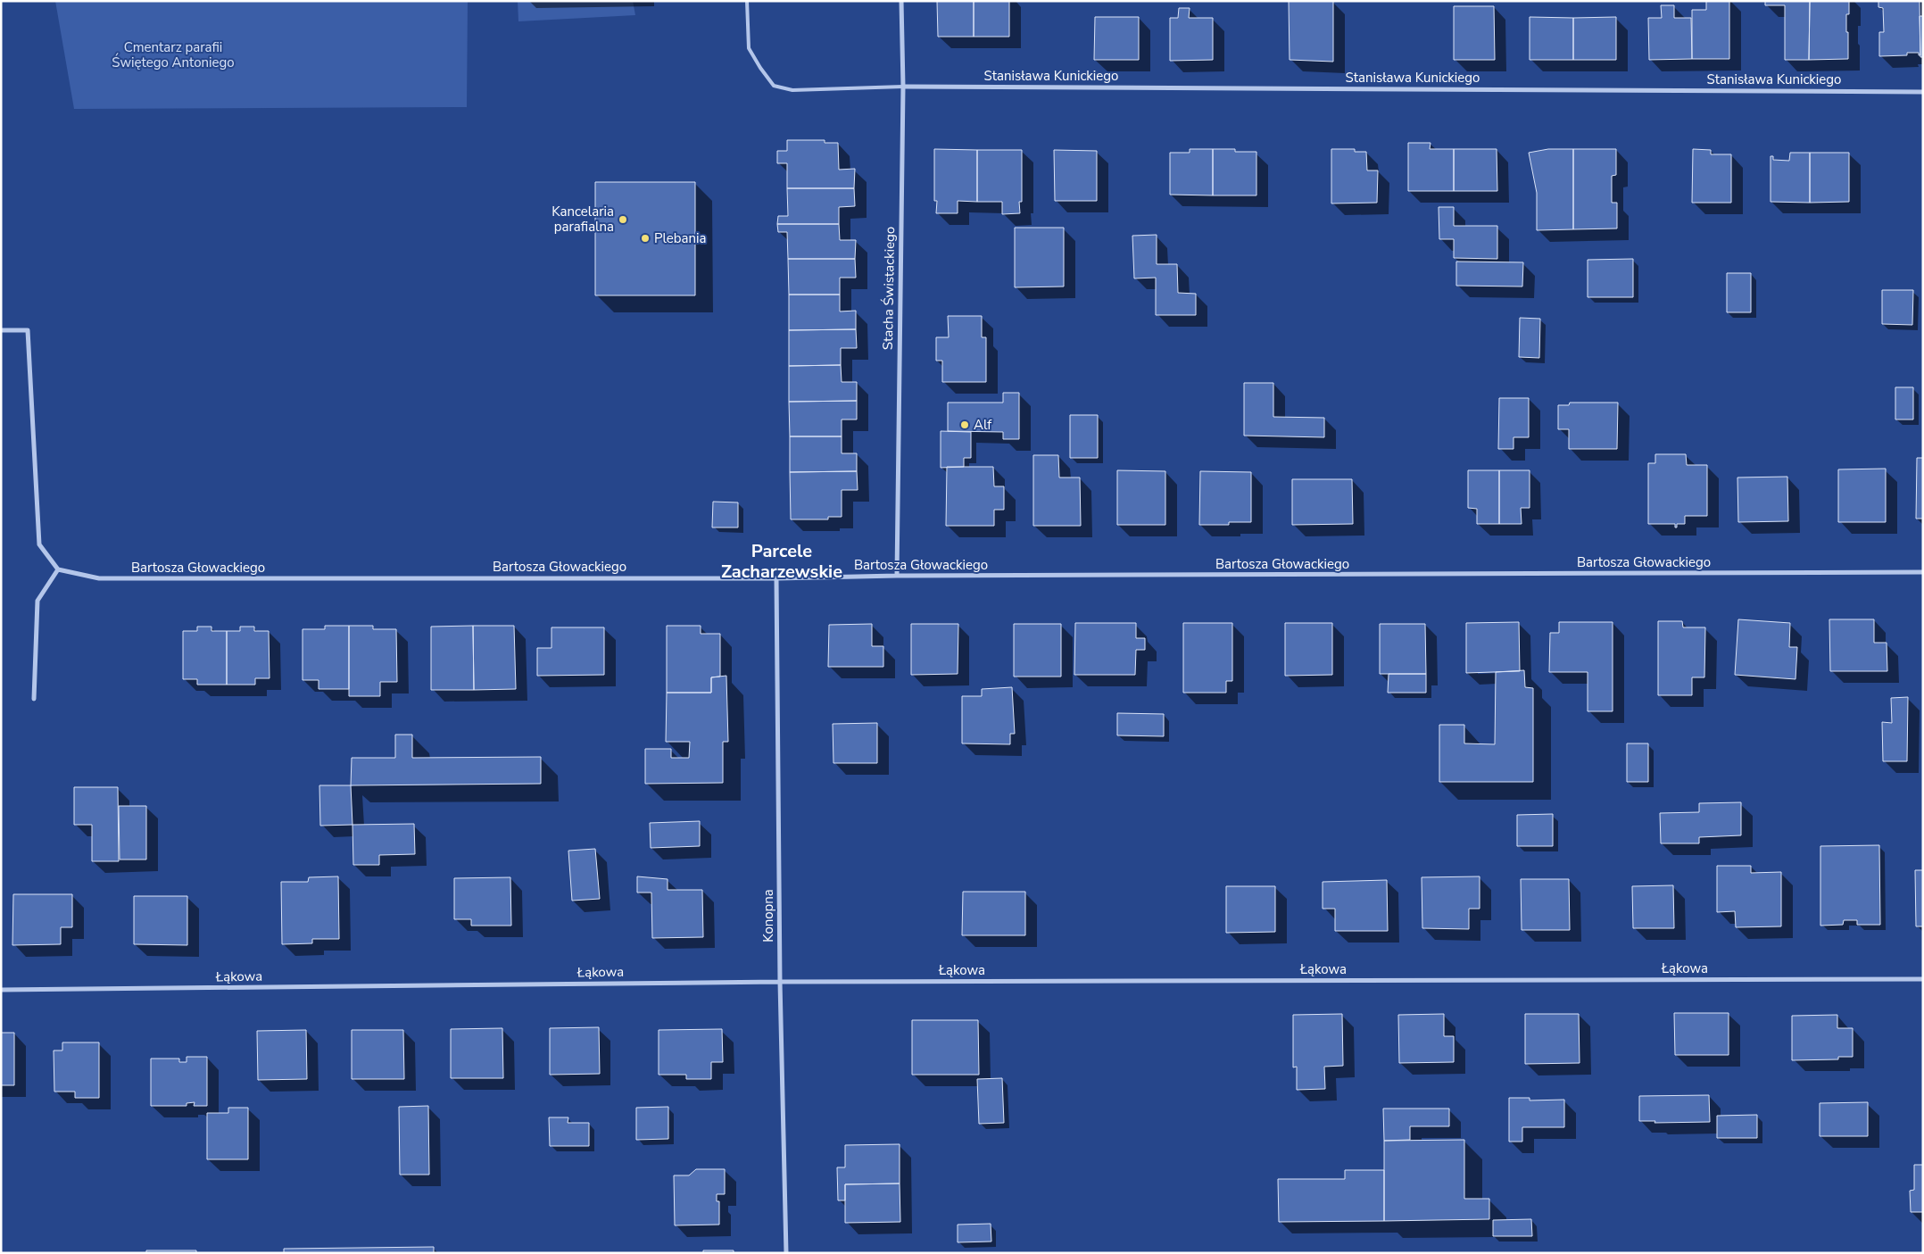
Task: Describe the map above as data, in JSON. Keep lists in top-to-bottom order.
{
  "streets": {
    "street": [
      "Stanisława Kunickiego",
      "Stacha Świstackiego",
      "Bartosza Głowackiego",
      "Konopna",
      "Łąkowa"
    ]
  },
  "crossings": [
    ["Stanisława Kunickiego", "Stacha Świstackiego"],
    ["Stacha Świstackiego", "Bartosza Głowackiego"],
    ["Bartosza Głowackiego", "Konopna"],
    ["Konopna", "Łąkowa"]
  ],
  "districts": ["Parcele Zacharzewskie"],
  "parks": ["Cmentarz parafii Świętego Antoniego"],
  "places": ["Kancelaria parafialna", "Plebania", "Alf"]
}
